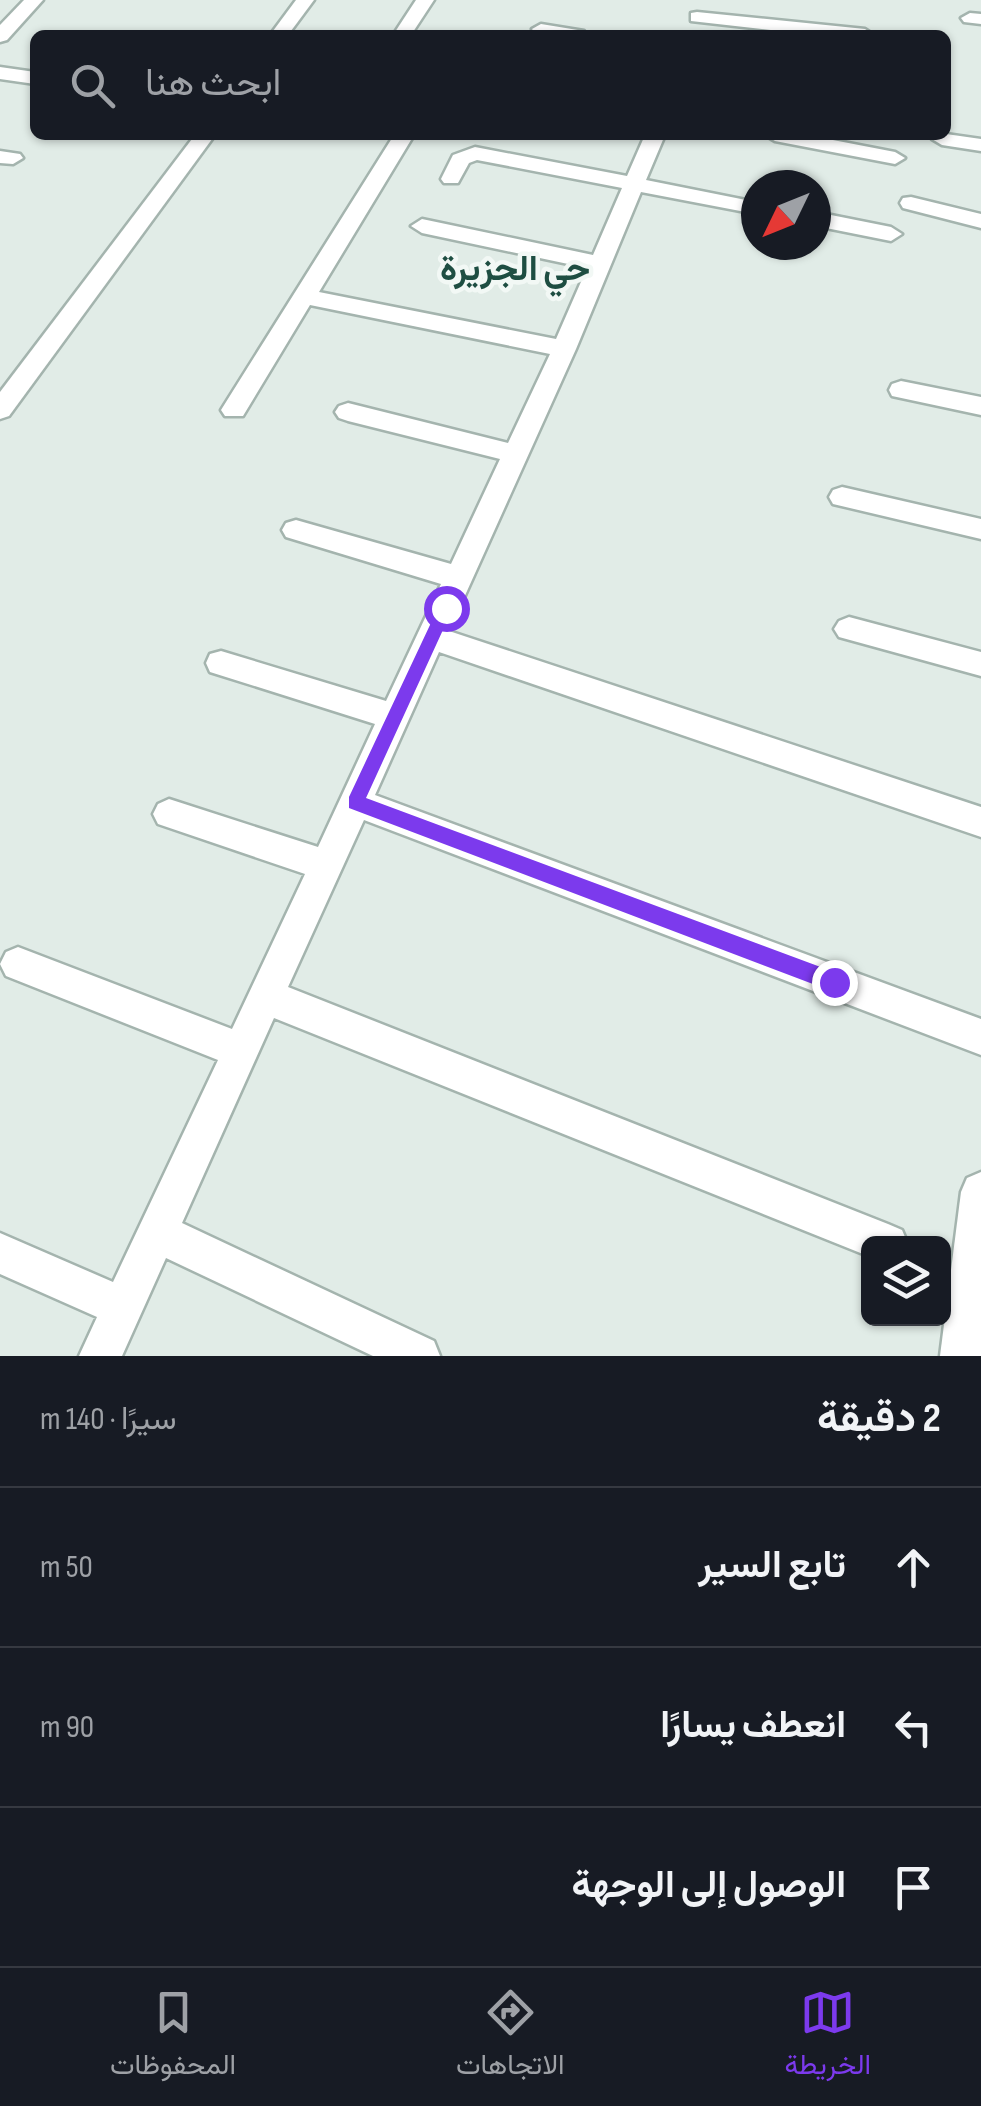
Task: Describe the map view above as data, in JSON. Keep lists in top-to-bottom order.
{
  "districts": ["حي الجزيرة"],
  "north": "bottom left",
  "page": {
    "search": "ابحث هنا",
    "heading": ["2 دقيقة", "سيرًا · 140 m"],
    "list": [
      ["تابع السير", "50 m"],
      ["انعطف يسارًا", "90 m"],
      "الوصول إلى الوجهة"
    ],
    "nav": ["الخريطة", "الاتجاهات", "المحفوظات"]
  }
}
